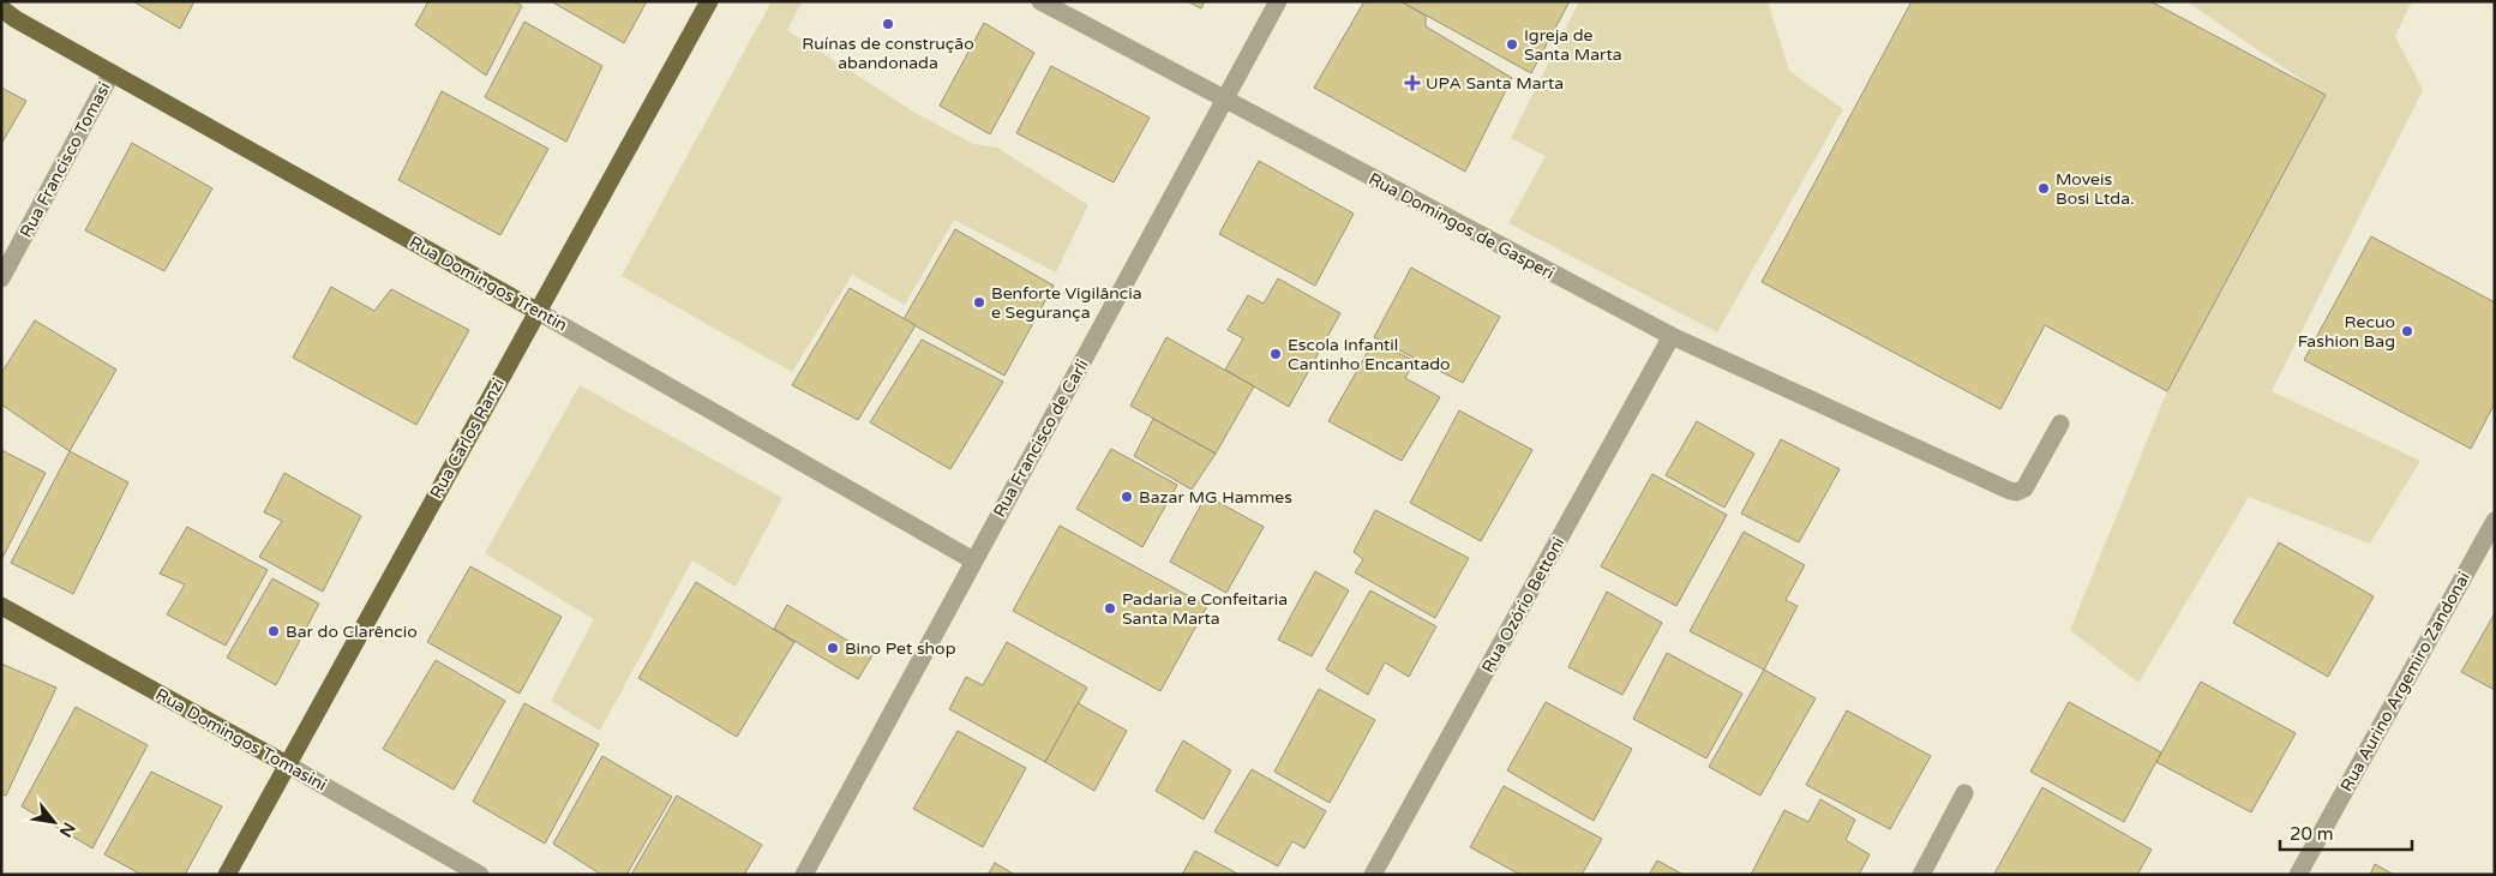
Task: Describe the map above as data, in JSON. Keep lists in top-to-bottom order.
{
  "streets": {
    "main road": ["Rua Domingos Trentin", "Rua Carlos Ranzi", "Rua Domingos Tomasini"],
    "street": [
      "Rua Francisco Tomasi",
      "Rua Domingos de Gasperi",
      "Rua Francisco de Carli",
      "Rua Ozório Bettoni",
      "Rua Aurino Argemiro Zandonai"
    ]
  },
  "crossings": [
    ["Rua Francisco Tomasi", "Rua Domingos Trentin"],
    ["Rua Domingos de Gasperi", "Rua Francisco de Carli"],
    ["Rua Domingos de Gasperi", "Rua Ozório Bettoni"],
    ["Rua Domingos Trentin", "Rua Carlos Ranzi"],
    ["Rua Domingos Trentin", "Rua Francisco de Carli"],
    ["Rua Carlos Ranzi", "Rua Domingos Tomasini"]
  ],
  "places": {
    "other": [
      "Ruínas de construção abandonada",
      "Igreja de Santa Marta",
      "Moveis Bosi Ltda.",
      "Benforte Vigilância e Segurança",
      "Recuo Fashion Bag",
      "Escola Infantil Cantinho Encantado",
      "Bazar MG Hammes",
      "Padaria e Confeitaria Santa Marta",
      "Bar do Clarêncio",
      "Bino Pet shop"
    ],
    "health": ["UPA Santa Marta"]
  },
  "scale_bar": "20 m",
  "north": "bottom right"
}
